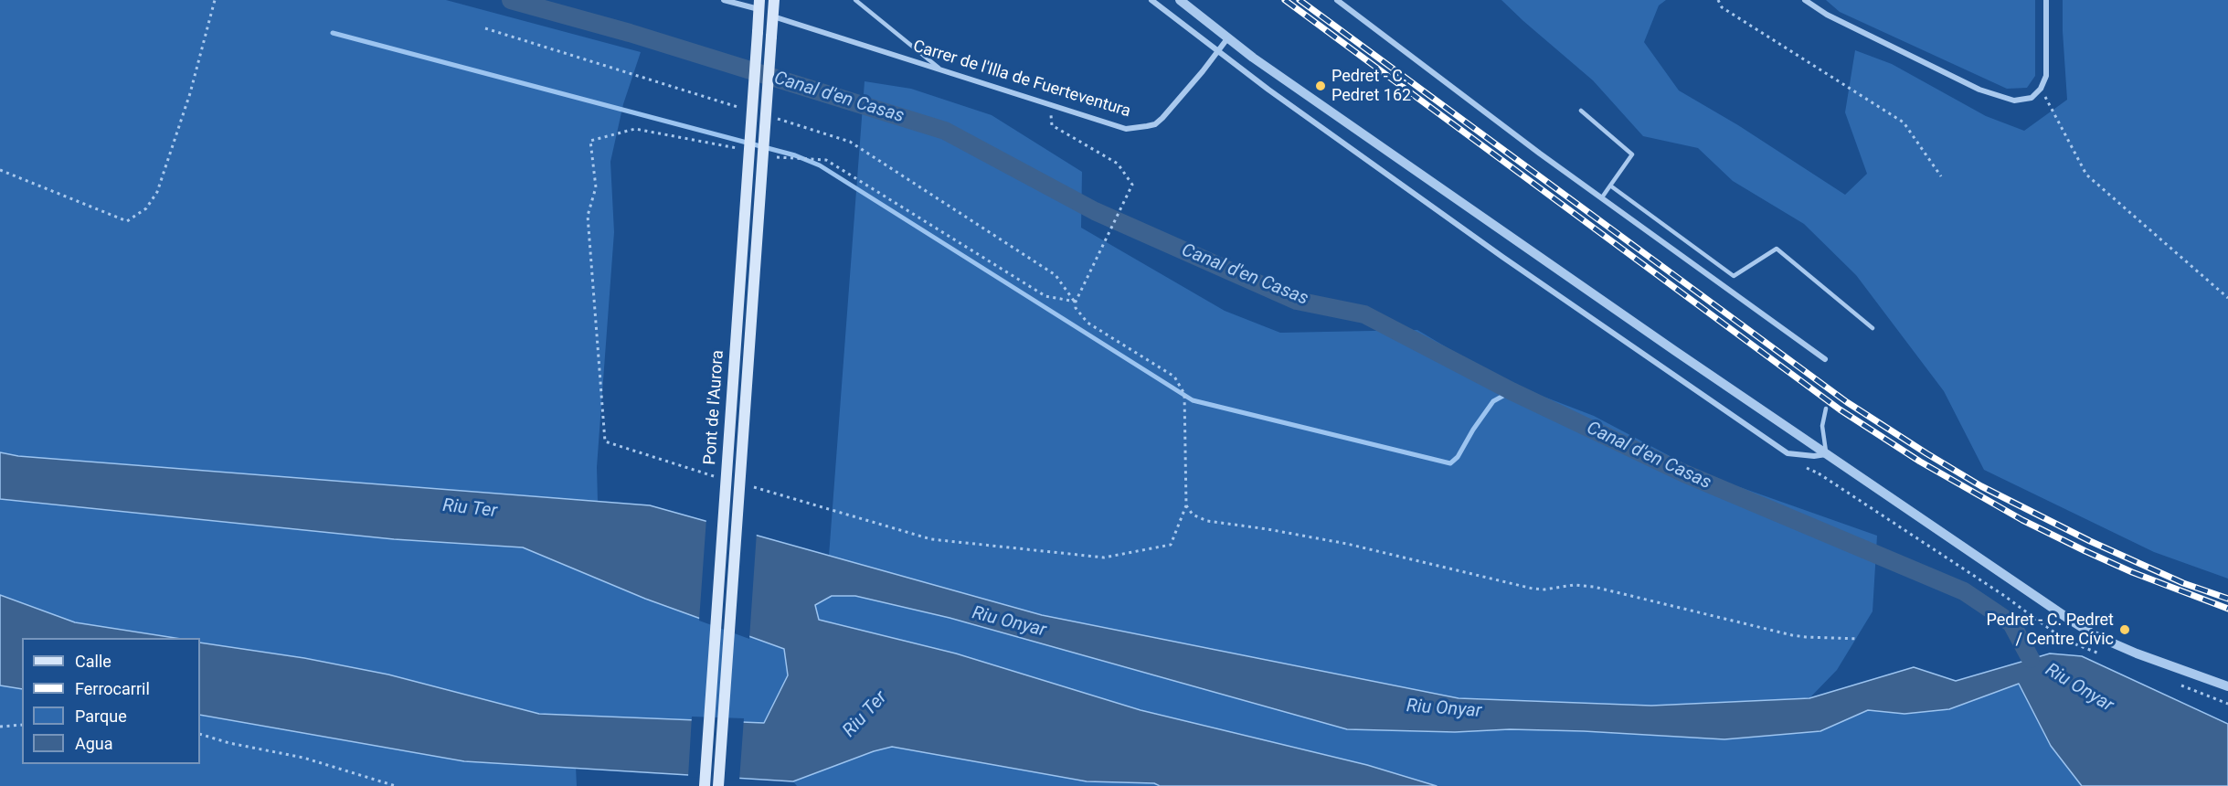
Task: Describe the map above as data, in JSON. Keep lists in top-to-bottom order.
{
  "streets": {
    "main road": ["Pont de l'Aurora"],
    "street": ["Carrer de l'Illa de Fuerteventura"]
  },
  "crossings": [
    ["Carrer de l'Illa de Fuerteventura", "Pont de l'Aurora"]
  ],
  "water": ["Canal d'en Casas", "Riu Ter", "Riu Onyar"],
  "places": ["Pedret - C. Pedret 162", "Pedret - C. Pedret / Centre Cívic"],
  "legend": [
    "Calle",
    "Ferrocarril",
    "Parque",
    "Agua"
  ]
}
